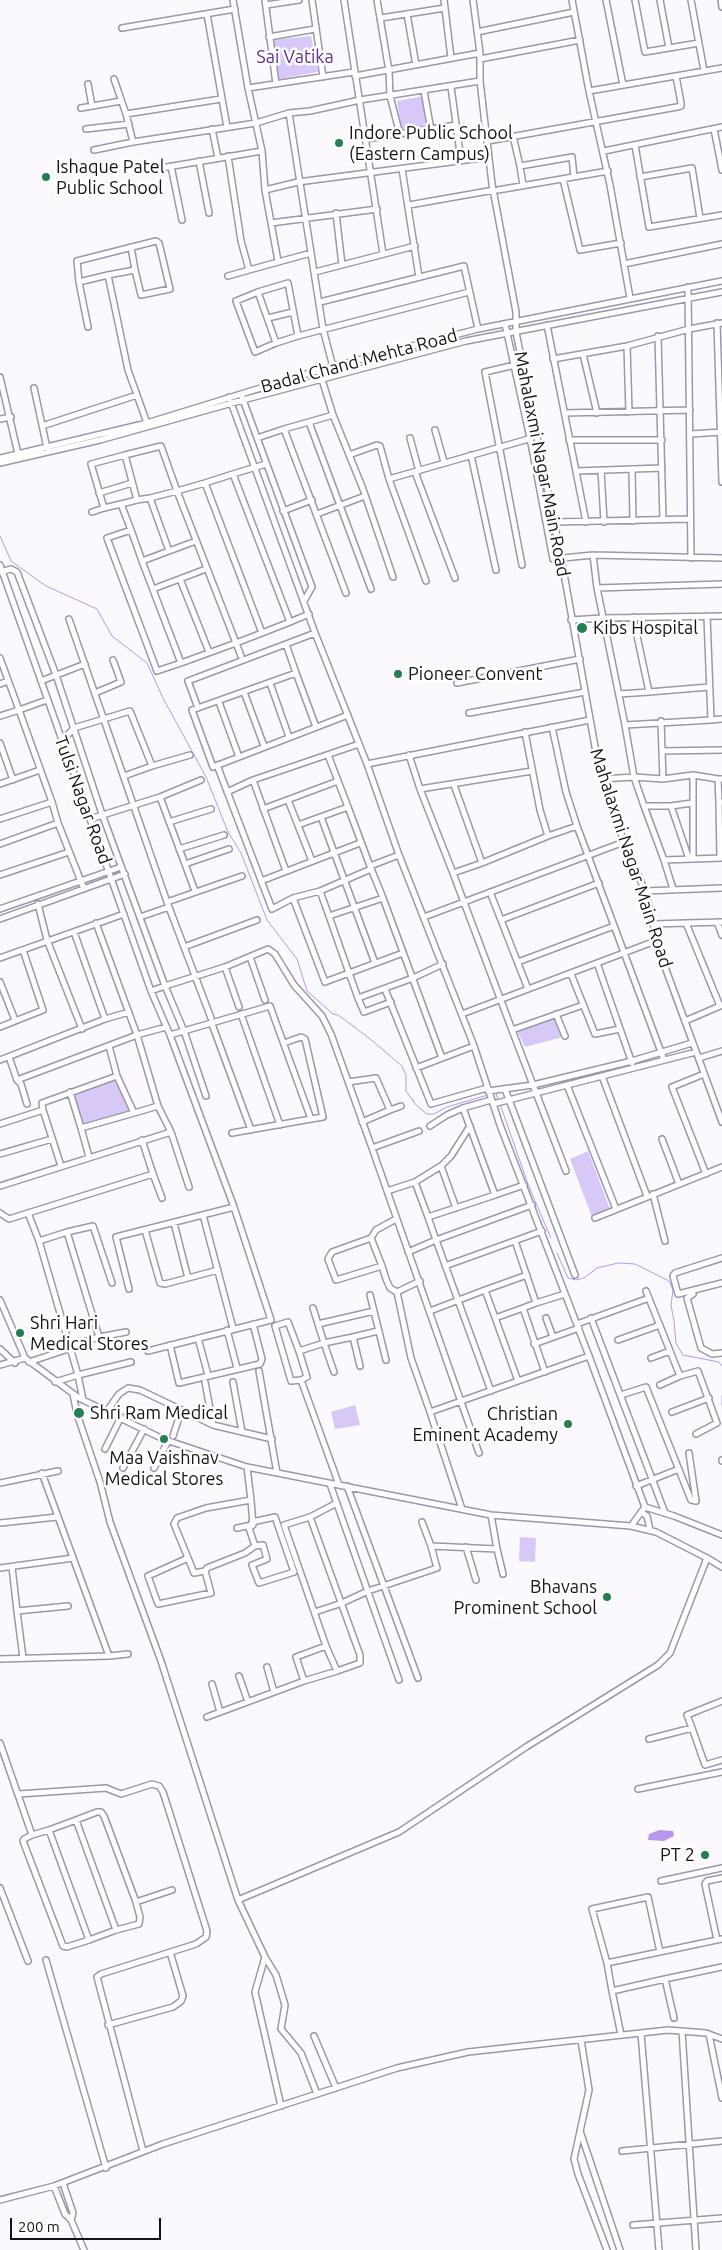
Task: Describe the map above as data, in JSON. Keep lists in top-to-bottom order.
{
  "streets": {
    "street": ["Badal Chand Mehta Road", "Mahalaxmi Nagar Main Road", "Tulsi Nagar Road"]
  },
  "crossings": [
    ["Badal Chand Mehta Road", "Mahalaxmi Nagar Main Road"]
  ],
  "parks": ["Sai Vatika"],
  "places": [
    "Indore Public School (Eastern Campus)",
    "Ishaque Patel Public School",
    "Kibs Hospital",
    "Pioneer Convent",
    "Shri Hari Medical Stores",
    "Shri Ram Medical",
    "Christian Eminent Academy",
    "Maa Vaishnav Medical Stores",
    "Bhavans Prominent School",
    "PT 2"
  ],
  "scale_bar": "200 m"
}
